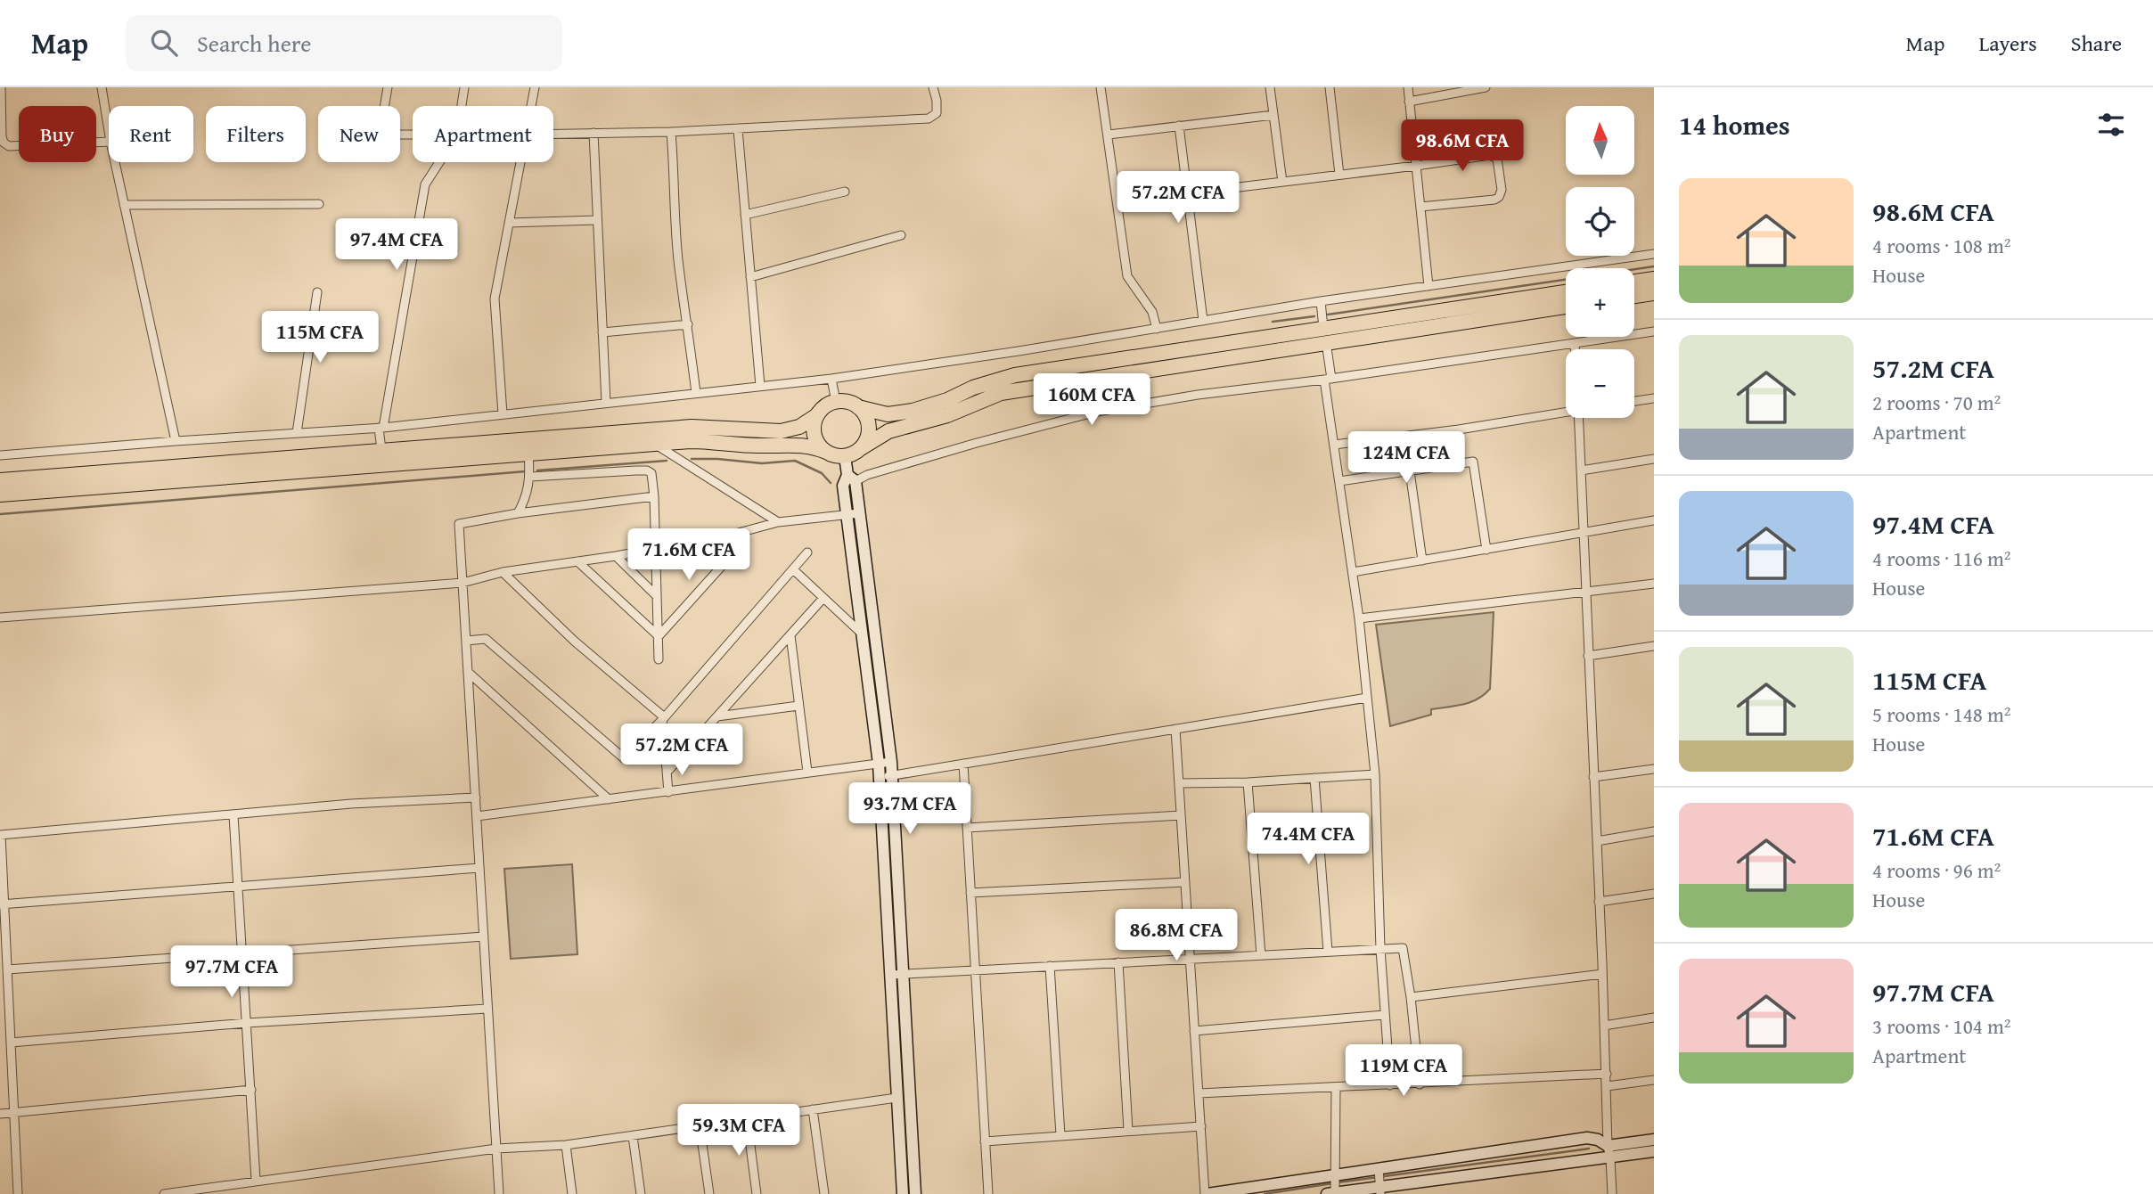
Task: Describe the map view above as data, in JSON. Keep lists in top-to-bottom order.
{
  "north": "top",
  "page": {
    "header": "Map",
    "search": "Search here",
    "nav": ["Map", "Layers", "Share"],
    "heading": "14 homes",
    "map_buttons": ["+", "−"],
    "chip": [
      "Buy",
      "Rent",
      "Filters",
      "New",
      "Apartment"
    ],
    "price": [
      "98.6M CFA",
      "57.2M CFA",
      "97.4M CFA",
      "115M CFA",
      "160M CFA",
      "124M CFA",
      "71.6M CFA",
      "57.2M CFA",
      "93.7M CFA",
      "74.4M CFA",
      "86.8M CFA",
      "97.7M CFA",
      "119M CFA",
      "59.3M CFA"
    ],
    "list": [
      {
        "name": "98.6M CFA",
        "note": "4 rooms · 108 m² · House"
      },
      {
        "name": "57.2M CFA",
        "note": "2 rooms · 70 m² · Apartment"
      },
      {
        "name": "97.4M CFA",
        "note": "4 rooms · 116 m² · House"
      },
      {
        "name": "115M CFA",
        "note": "5 rooms · 148 m² · House"
      },
      {
        "name": "71.6M CFA",
        "note": "4 rooms · 96 m² · House"
      },
      {
        "name": "97.7M CFA",
        "note": "3 rooms · 104 m² · Apartment"
      }
    ]
  }
}
